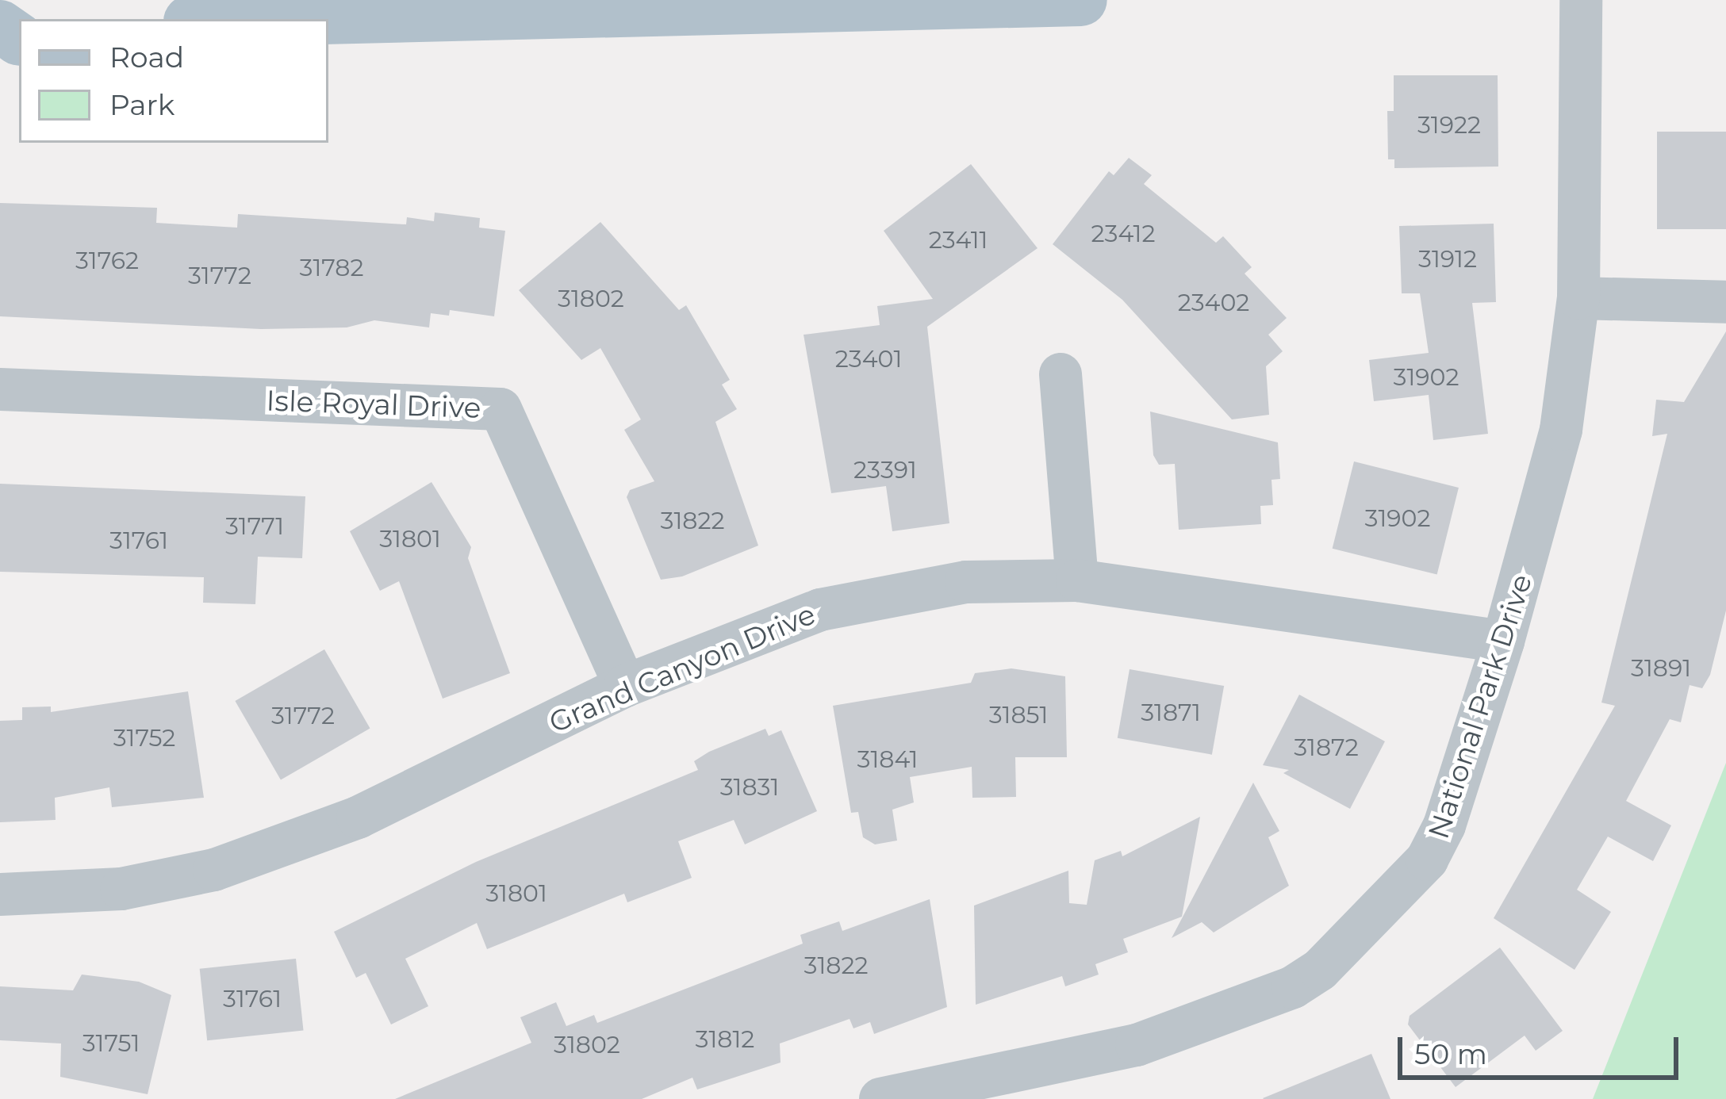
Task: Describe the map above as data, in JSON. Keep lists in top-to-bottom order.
{
  "streets": {
    "street": ["Isle Royal Drive", "Grand Canyon Drive", "National Park Drive"]
  },
  "crossings": [
    ["Isle Royal Drive", "Grand Canyon Drive"],
    ["Grand Canyon Drive", "National Park Drive"]
  ],
  "house_numbers": [
    "31922",
    "23412",
    "23411",
    "31912",
    "31762",
    "31782",
    "31772",
    "31802",
    "23402",
    "23401",
    "31902",
    "23391",
    "31902",
    "31822",
    "31771",
    "31801",
    "31761",
    "31891",
    "31871",
    "31851",
    "31772",
    "31752",
    "31872",
    "31841",
    "31831",
    "31801",
    "31822",
    "31761",
    "31812",
    "31751",
    "31802"
  ],
  "legend": ["Road", "Park"],
  "scale_bar": "50 m"
}
